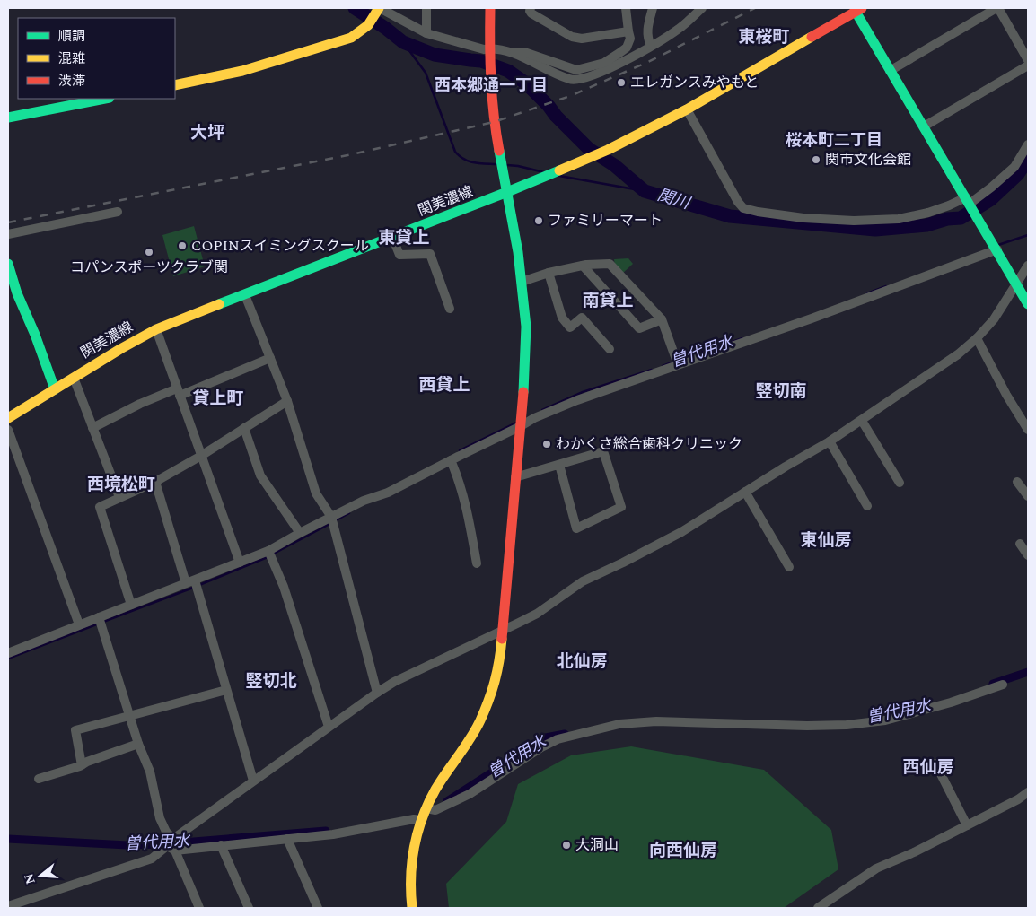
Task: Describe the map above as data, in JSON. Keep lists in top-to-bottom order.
{
  "streets": {
    "street": ["関美濃線"]
  },
  "districts": [
    "東桜町",
    "西本郷通一丁目",
    "大坪",
    "桜本町二丁目",
    "東貸上",
    "南貸上",
    "西貸上",
    "竪切南",
    "貸上町",
    "西境松町",
    "東仙房",
    "北仙房",
    "竪切北",
    "西仙房",
    "向西仙房"
  ],
  "water": ["関川", "曽代用水"],
  "places": [
    "エレガンスみやもと",
    "関市文化会館",
    "ファミリーマート",
    "COPINスイミングスクール",
    "コパンスポーツクラブ関",
    "わかくさ総合歯科クリニック",
    "大洞山"
  ],
  "legend": ["順調", "混雑", "渋滞"],
  "north": "left"
}
